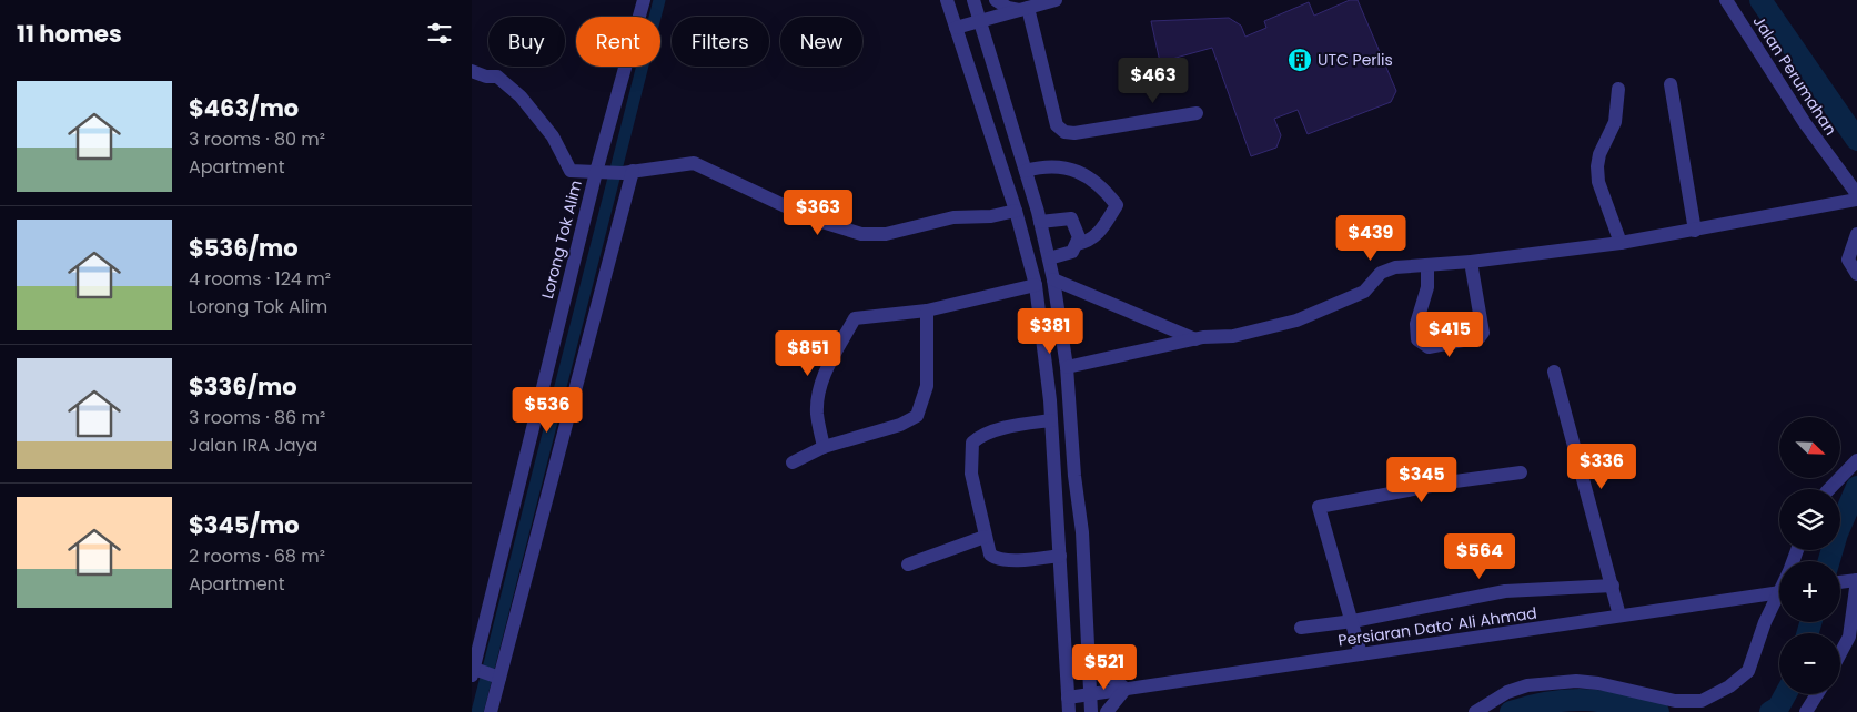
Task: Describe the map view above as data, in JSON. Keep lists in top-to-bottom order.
{
  "streets": {
    "street": ["Jalan Perumahan", "Lorong Tok Alim", "Persiaran Dato' Ali Ahmad"]
  },
  "places": {
    "building": ["UTC Perlis"]
  },
  "north": "bottom right",
  "page": {
    "heading": "11 homes",
    "chip": [
      "Buy",
      "Rent",
      "Filters",
      "New"
    ],
    "price": [
      "$463",
      "$363",
      "$439",
      "$381",
      "$415",
      "$851",
      "$536",
      "$336",
      "$345",
      "$564",
      "$521"
    ],
    "list": [
      {
        "name": "$463/mo",
        "note": "3 rooms · 80 m² · Apartment"
      },
      {
        "name": "$536/mo",
        "note": "4 rooms · 124 m² · Lorong Tok Alim"
      },
      {
        "name": "$336/mo",
        "note": "3 rooms · 86 m² · Jalan IRA Jaya"
      },
      {
        "name": "$345/mo",
        "note": "2 rooms · 68 m² · Apartment"
      }
    ],
    "map_buttons": ["+", "−"]
  }
}
